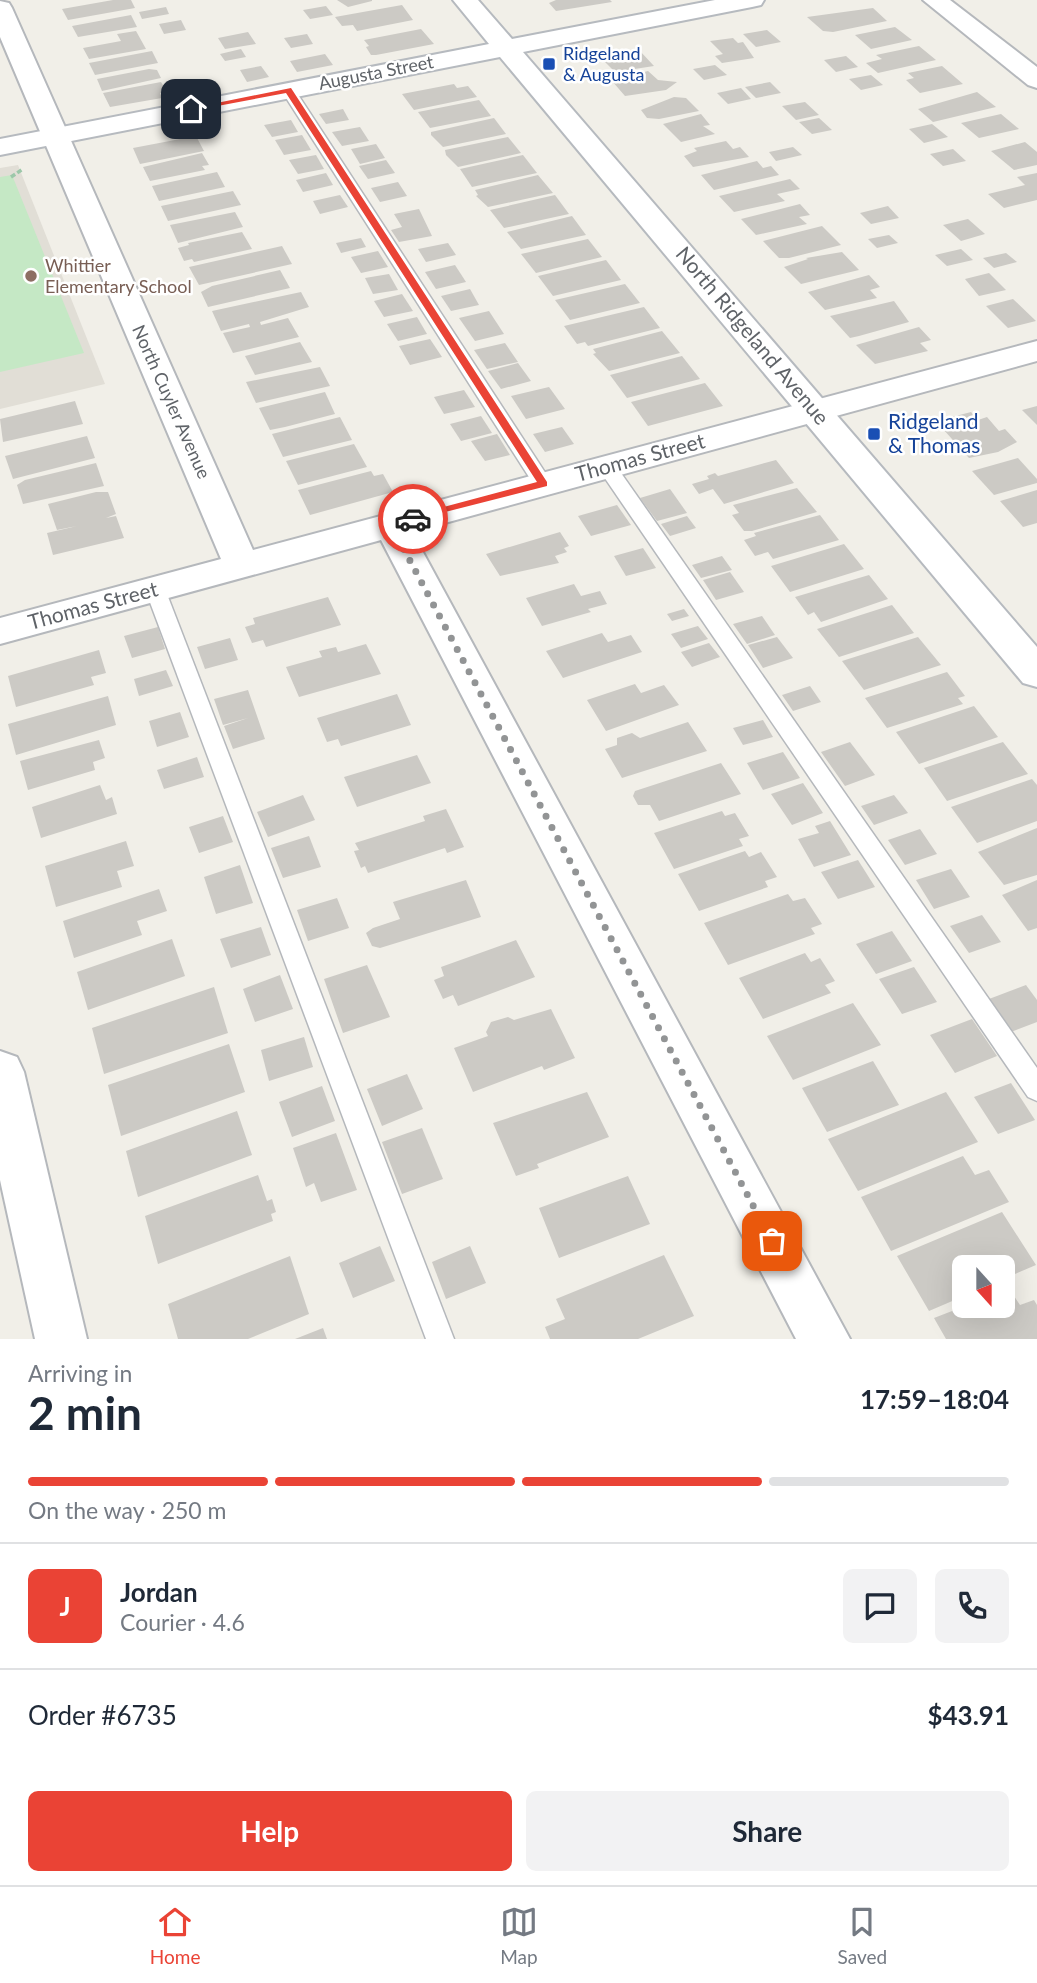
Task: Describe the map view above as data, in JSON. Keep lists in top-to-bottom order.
{
  "streets": {
    "street": [
      "Augusta Street",
      "North Ridgeland Avenue",
      "North Cuyler Avenue",
      "Thomas Street"
    ]
  },
  "crossings": [
    ["Augusta Street", "North Ridgeland Avenue"],
    ["Augusta Street", "North Cuyler Avenue"],
    ["North Ridgeland Avenue", "Thomas Street"],
    ["North Cuyler Avenue", "Thomas Street"]
  ],
  "places": {
    "transit": ["Ridgeland & Augusta", "Ridgeland & Thomas"],
    "other": ["Whittier Elementary School"]
  },
  "north": "bottom",
  "page": {
    "heading": ["2 min", "Arriving in", "17:59–18:04"],
    "panel": [
      "Jordan",
      "Courier · 4.6",
      "Order #6735",
      "$43.91"
    ],
    "bar": "On the way · 250 m",
    "round": "J",
    "buttons": ["Help", "Share"],
    "tabs": ["Home", "Map", "Saved"]
  }
}
